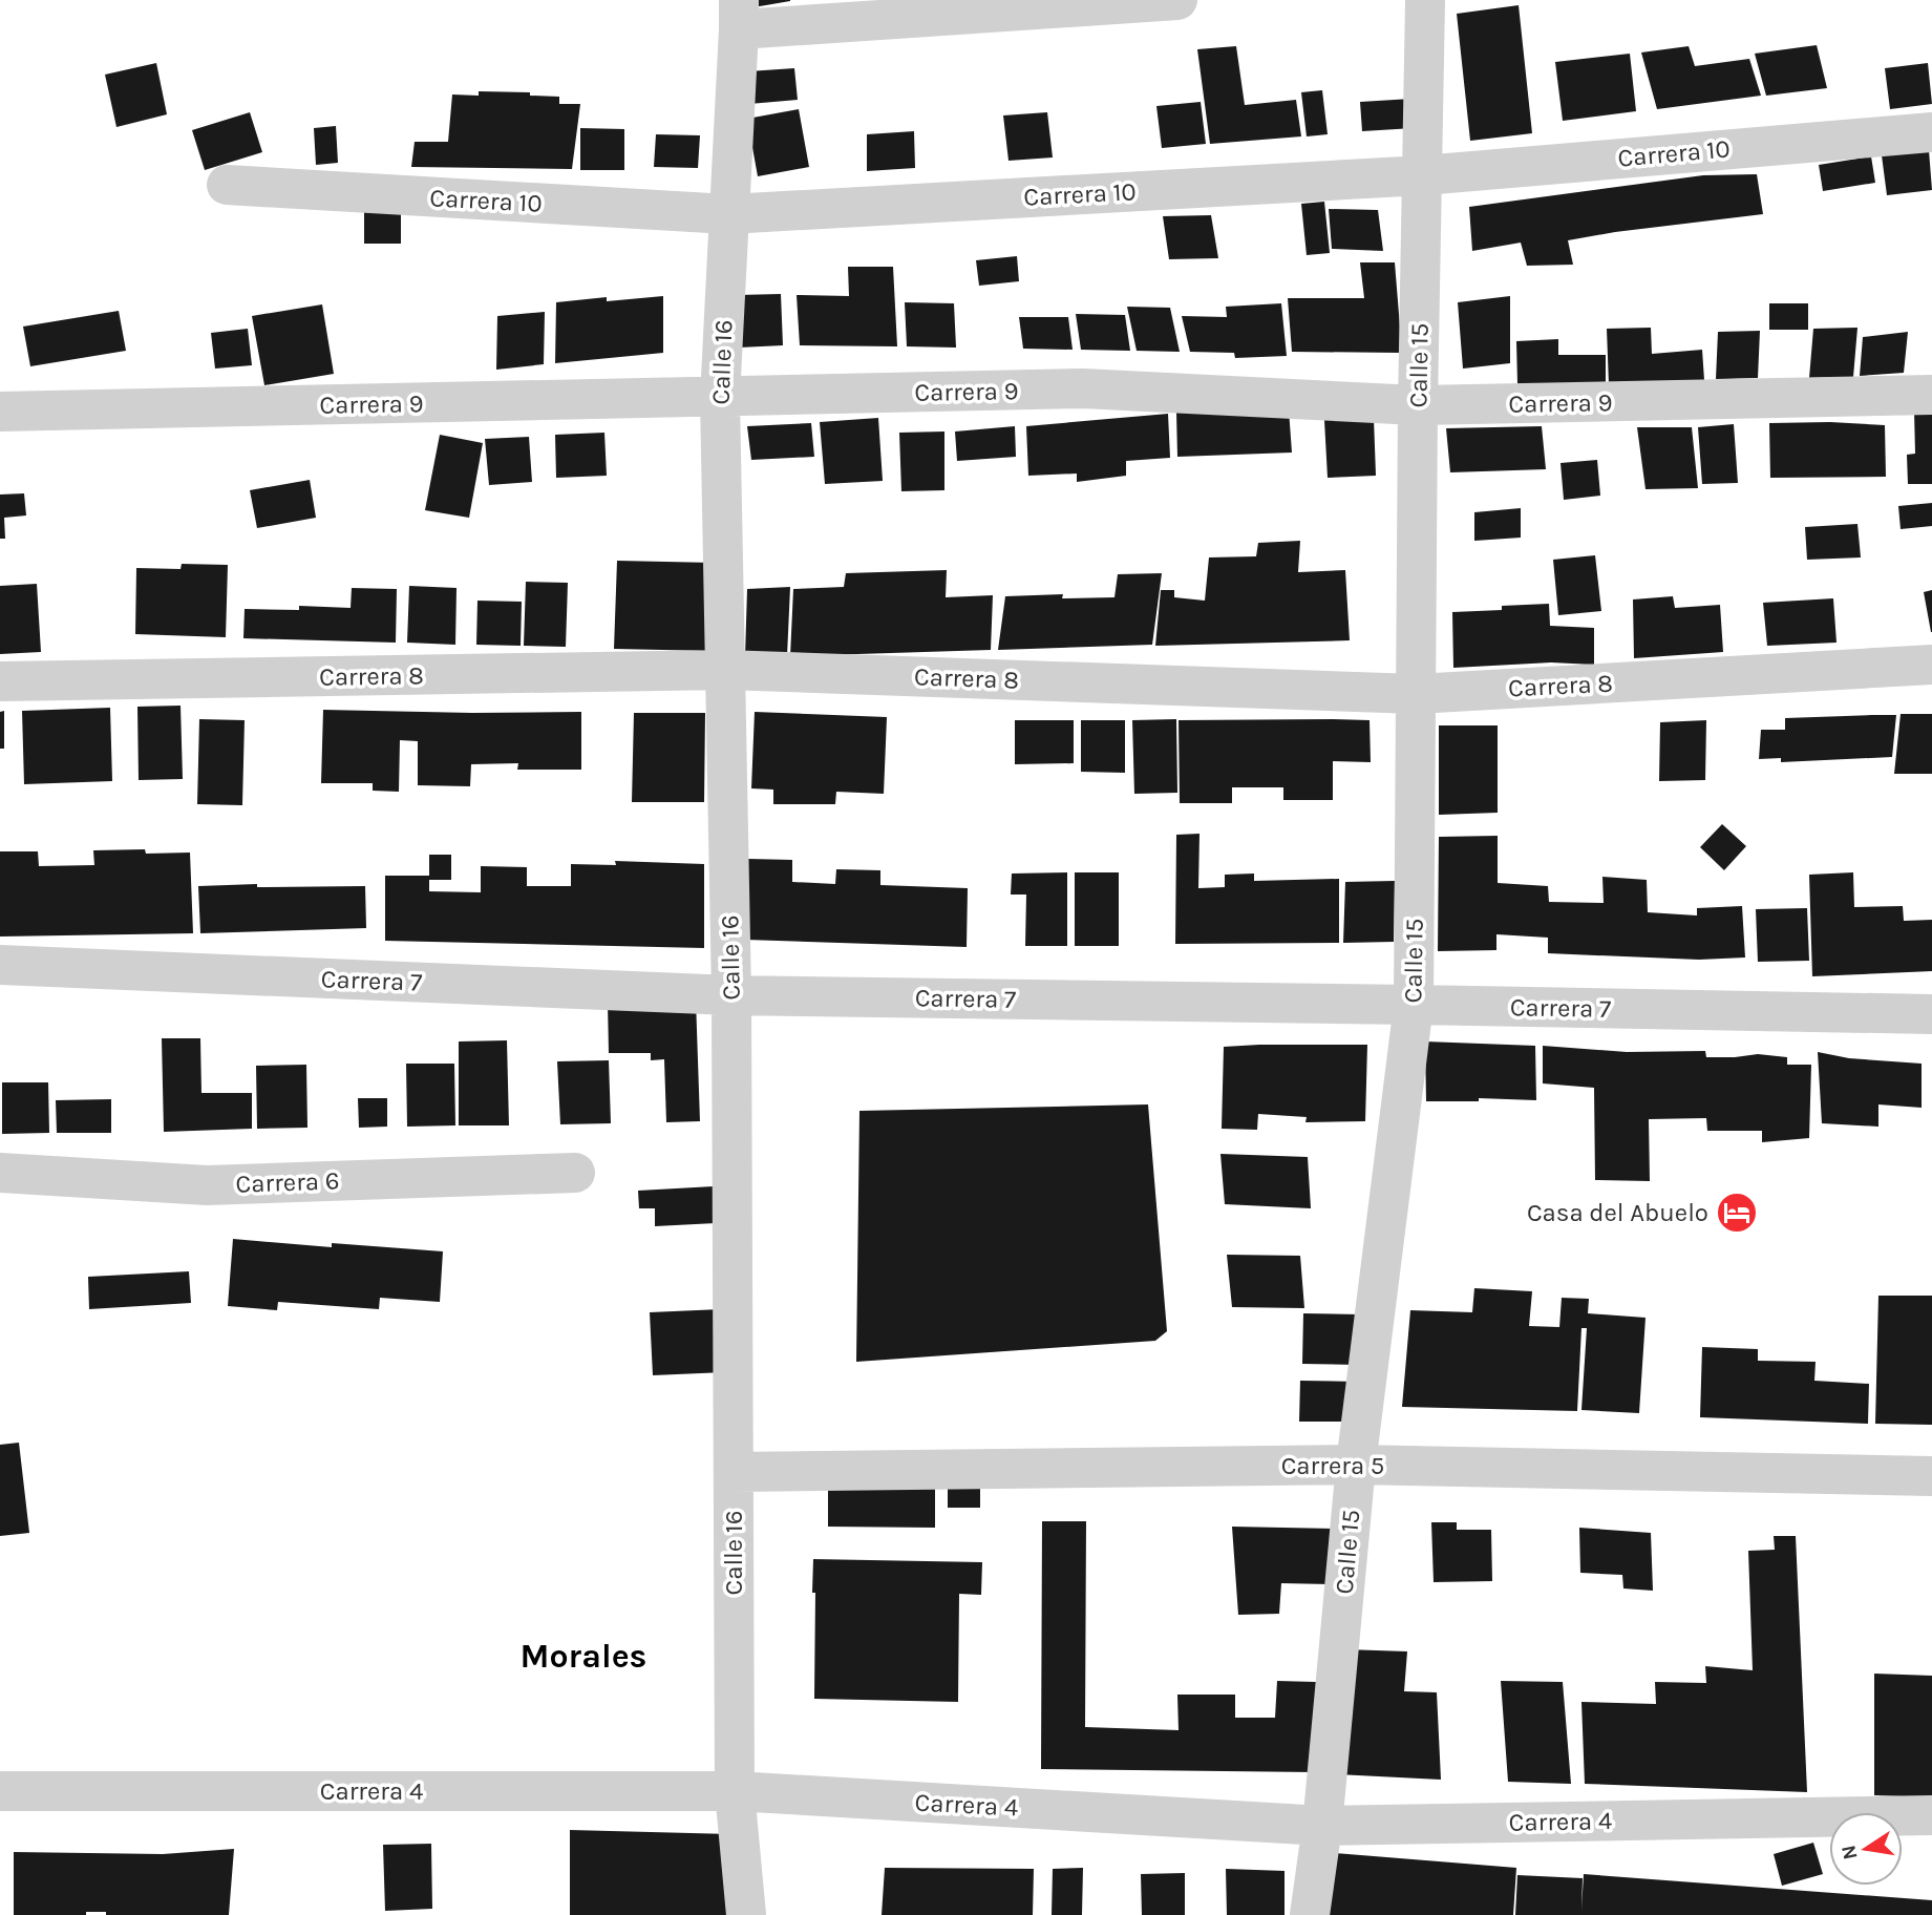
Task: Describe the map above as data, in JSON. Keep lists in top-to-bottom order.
{
  "streets": {
    "street": [
      "Carrera 10",
      "Calle 16",
      "Calle 15",
      "Carrera 9",
      "Carrera 8",
      "Carrera 7",
      "Carrera 6",
      "Carrera 5",
      "Carrera 4"
    ]
  },
  "crossings": [
    ["Carrera 10", "Calle 16"],
    ["Carrera 10", "Calle 15"],
    ["Calle 16", "Carrera 9"],
    ["Calle 16", "Carrera 8"],
    ["Calle 16", "Carrera 7"],
    ["Calle 16", "Carrera 5"],
    ["Calle 16", "Carrera 4"],
    ["Calle 15", "Carrera 9"],
    ["Calle 15", "Carrera 8"],
    ["Calle 15", "Carrera 7"],
    ["Calle 15", "Carrera 5"],
    ["Calle 15", "Carrera 4"]
  ],
  "districts": ["Morales"],
  "places": {
    "hotel": ["Casa del Abuelo"]
  },
  "north": "left"
}
